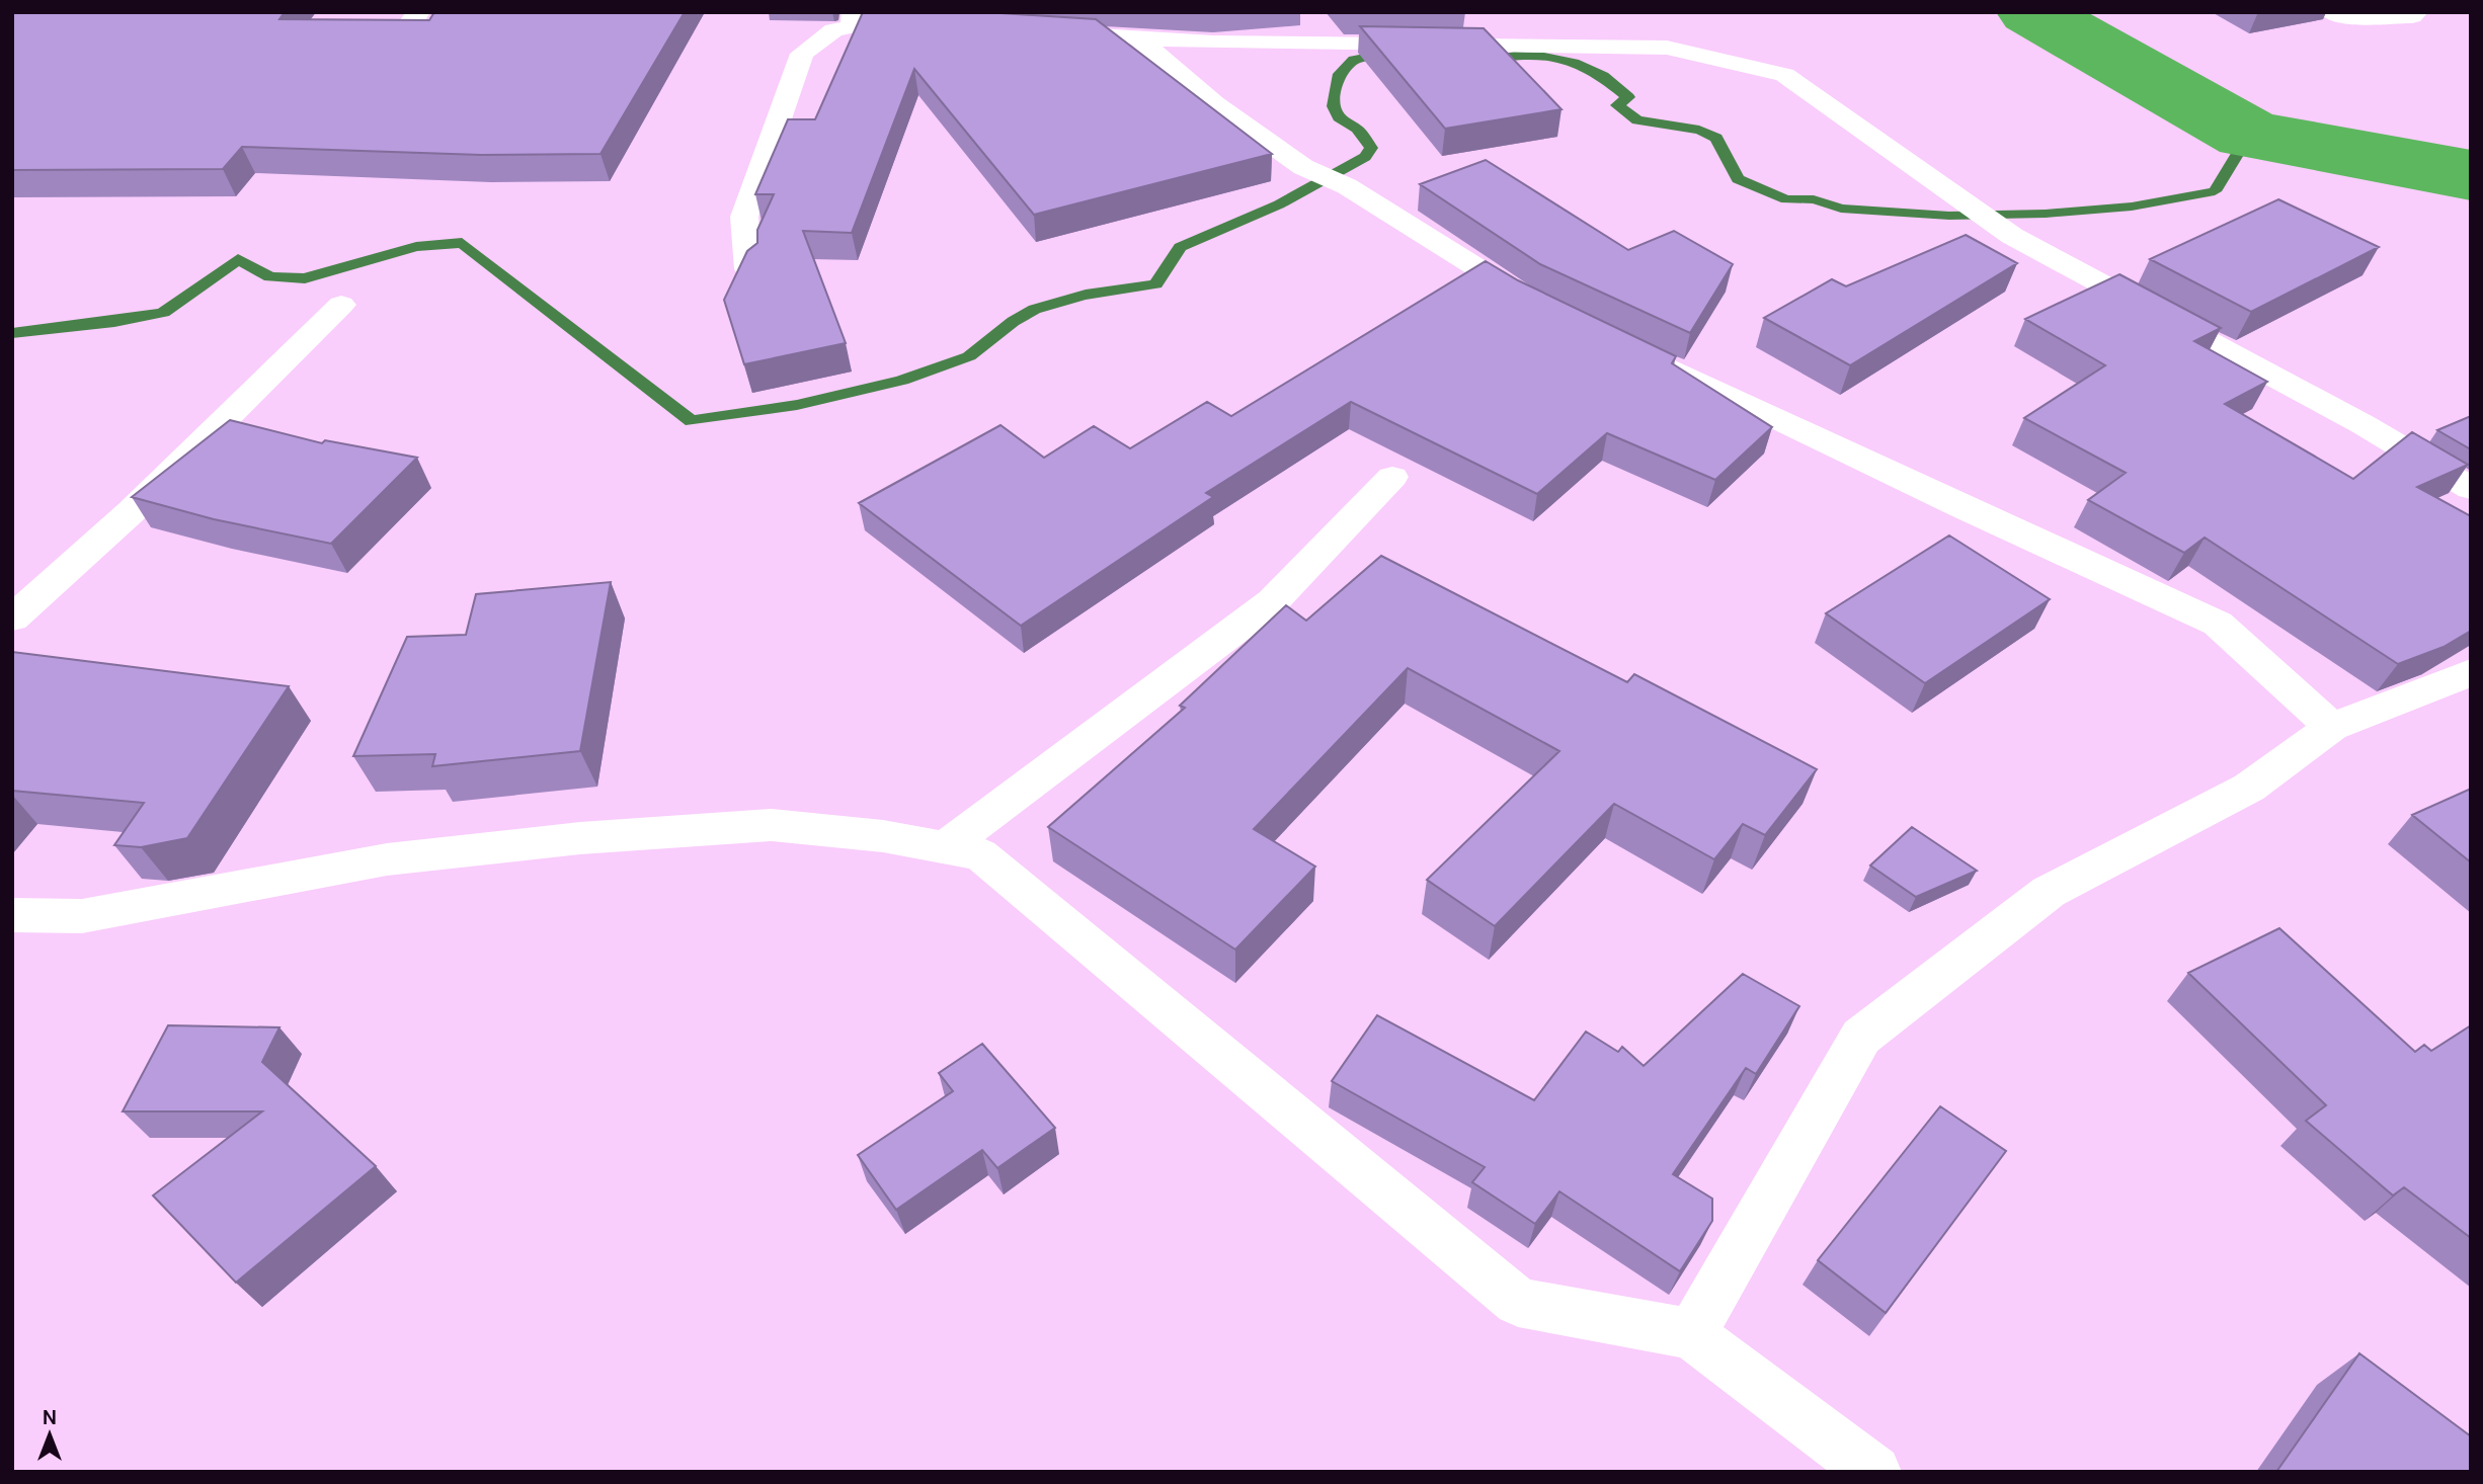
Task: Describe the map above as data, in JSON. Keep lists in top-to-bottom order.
{
  "north": "top"
}
